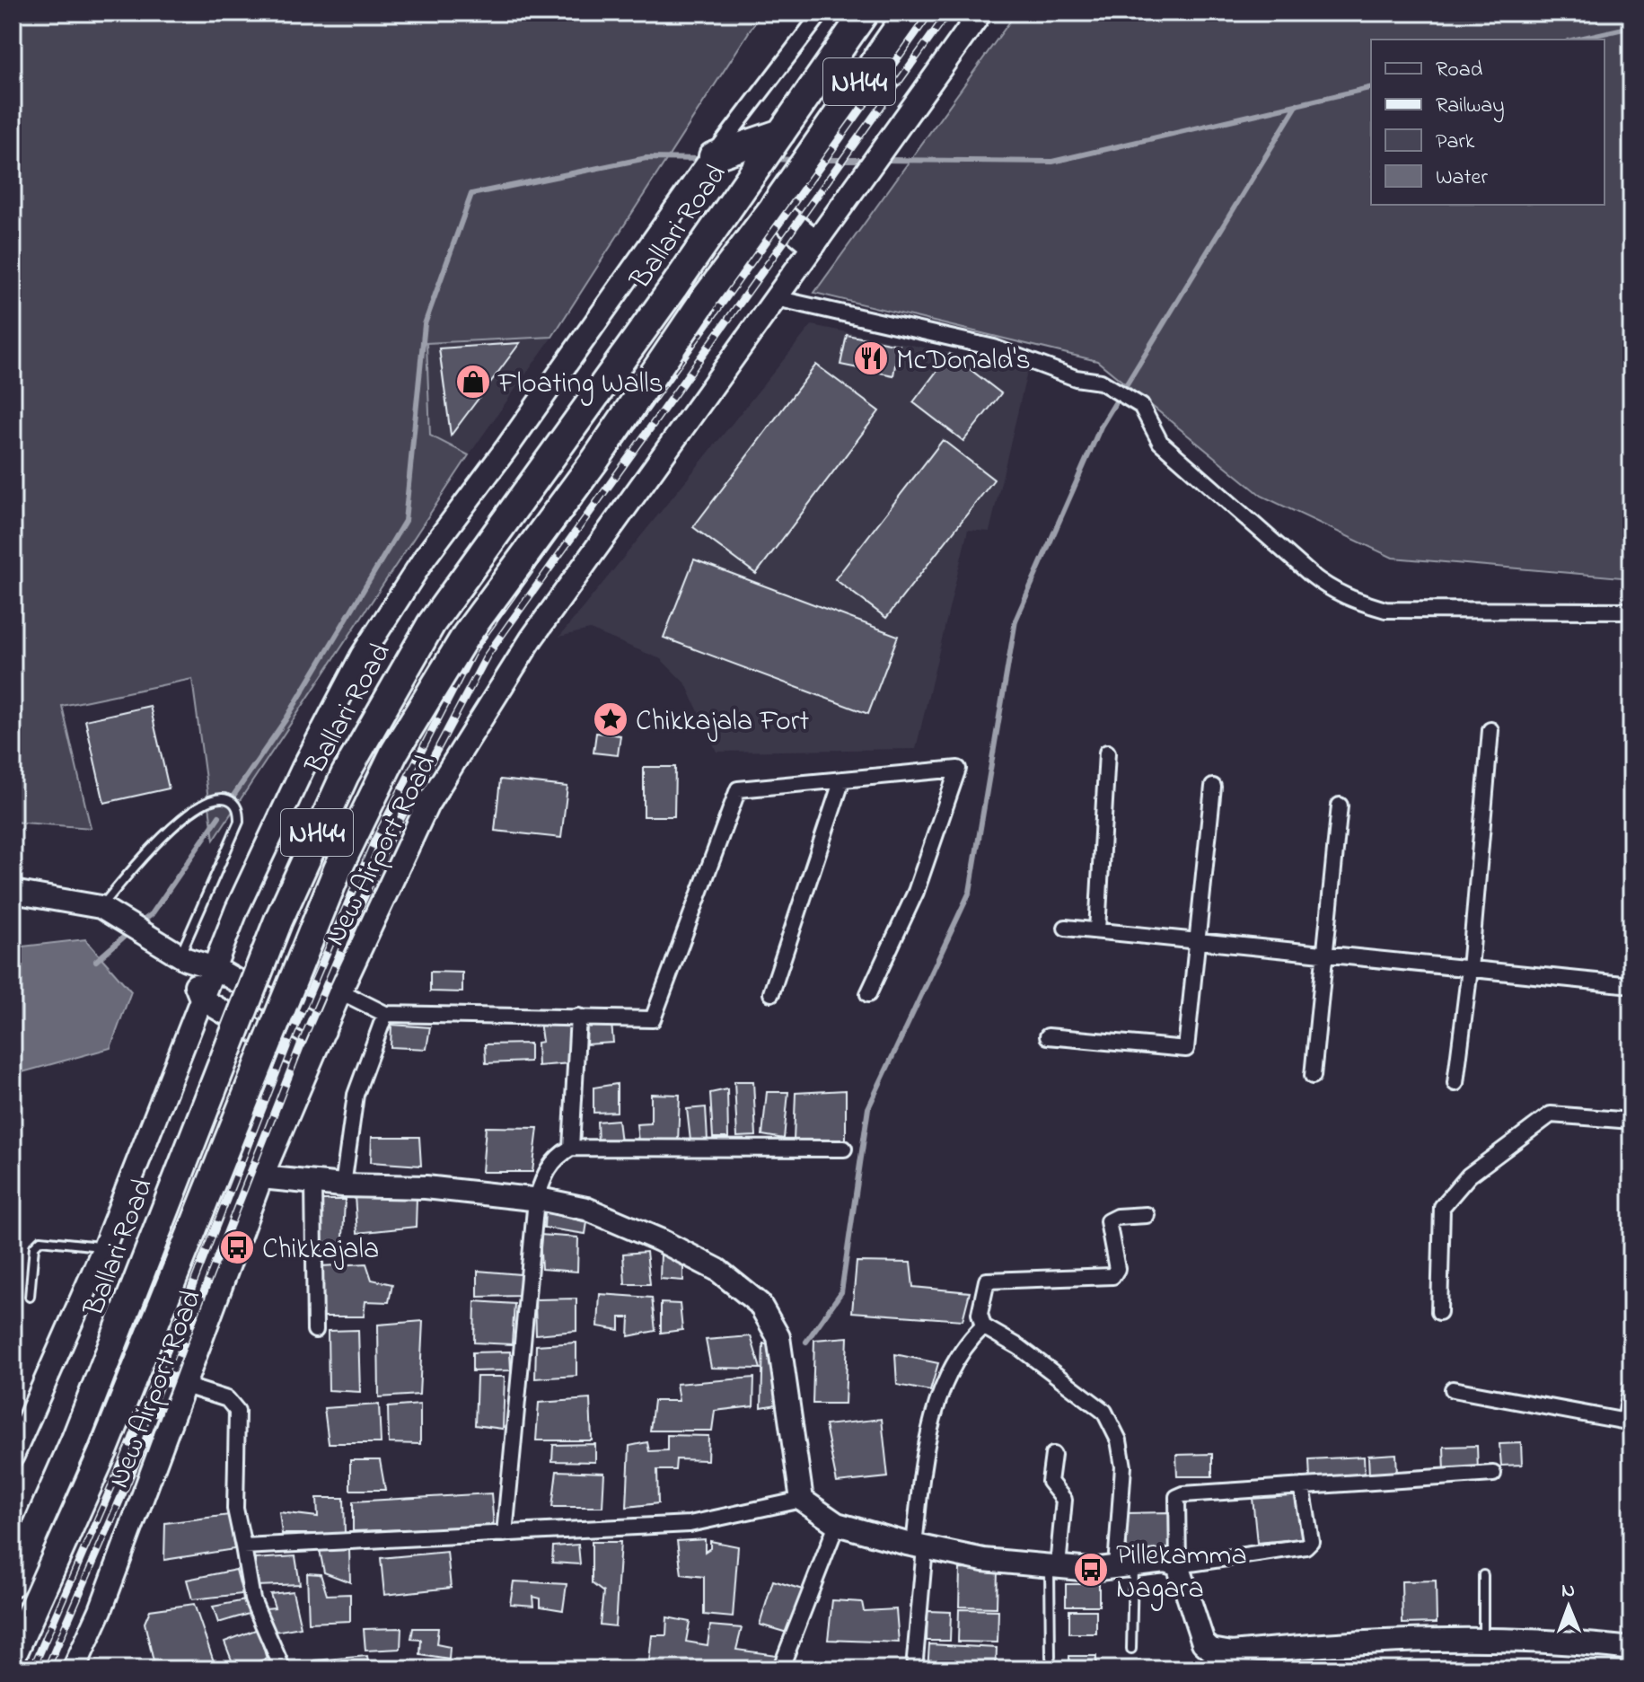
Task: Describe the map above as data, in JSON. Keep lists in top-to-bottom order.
{
  "streets": {
    "highway": ["NH44", "Ballari Road"],
    "street": ["New Airport Road"]
  },
  "crossings": [
    ["NH44", "Ballari Road"]
  ],
  "places": {
    "restaurant": ["McDonald's"],
    "shop": ["Floating Walls"],
    "place": ["Chikkajala Fort"],
    "bus stop": ["Chikkajala", "Pillekamma Nagara"]
  },
  "legend": [
    "Road",
    "Railway",
    "Park",
    "Water"
  ],
  "north": "top"
}
